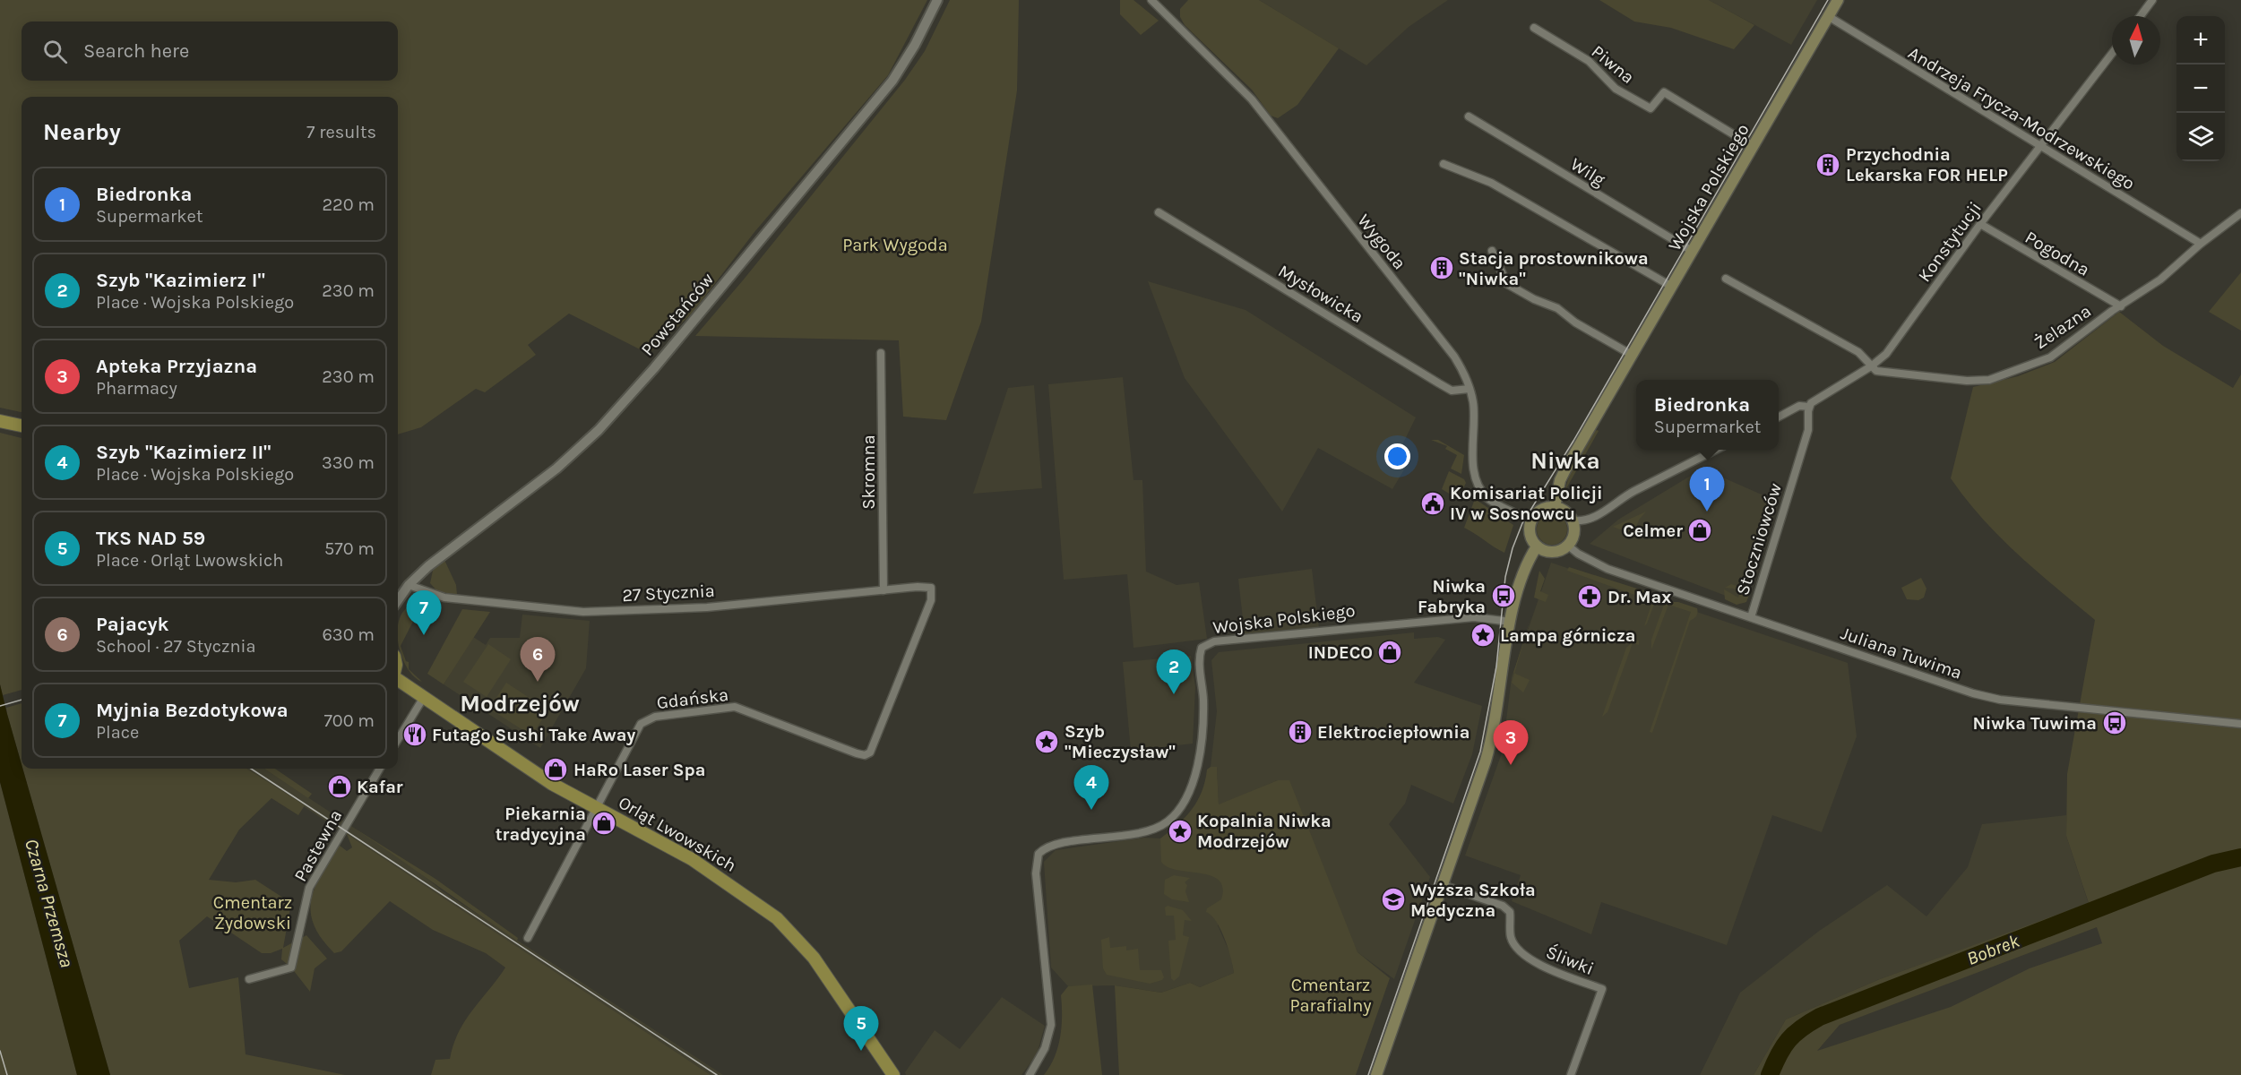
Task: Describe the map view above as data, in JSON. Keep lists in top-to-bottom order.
{
  "streets": {
    "main road": ["Wojska Polskiego", "Orląt Lwowskich"],
    "street": [
      "Piwna",
      "Andrzeja Frycza-Modrzewskiego",
      "Wilg",
      "Wygoda",
      "Konstytucji",
      "Pogodna",
      "Mysłowicka",
      "Powstańców",
      "Żelazna",
      "Skromna",
      "Stoczniowców",
      "27 Stycznia",
      "Juliana Tuwima",
      "Gdańska",
      "Pastewna",
      "Śliwki"
    ]
  },
  "crossings": [
    ["Piwna", "Wojska Polskiego"],
    ["Andrzeja Frycza-Modrzewskiego", "Wojska Polskiego"],
    ["Andrzeja Frycza-Modrzewskiego", "Konstytucji"],
    ["Andrzeja Frycza-Modrzewskiego", "Żelazna"],
    ["Wilg", "Wojska Polskiego"],
    ["Wojska Polskiego", "Wygoda"],
    ["Wojska Polskiego", "Juliana Tuwima"],
    ["Wygoda", "Mysłowicka"],
    ["Wygoda", "Juliana Tuwima"],
    ["Konstytucji", "Pogodna"],
    ["Konstytucji", "Żelazna"],
    ["Konstytucji", "Stoczniowców"],
    ["Pogodna", "Żelazna"],
    ["Powstańców", "27 Stycznia"],
    ["Skromna", "27 Stycznia"],
    ["Stoczniowców", "Juliana Tuwima"],
    ["27 Stycznia", "Gdańska"],
    ["Gdańska", "Orląt Lwowskich"]
  ],
  "districts": ["Niwka", "Modrzejów"],
  "water": ["Czarna Przemsza", "Bobrek"],
  "parks": ["Park Wygoda", "Cmentarz Żydowski", "Cmentarz Parafialny"],
  "places": {
    "building": ["Przychodnia Lekarska FOR HELP", "Stacja prostownikowa \"Niwka\"", "Elektrociepłownia"],
    "public building": ["Komisariat Policji IV w Sosnowcu"],
    "shop": [
      "Celmer",
      "INDECO",
      "HaRo Laser Spa",
      "Kafar",
      "Piekarnia tradycyjna"
    ],
    "bus stop": ["Niwka Fabryka", "Niwka Tuwima"],
    "pharmacy": ["Dr. Max"],
    "place": ["Lampa górnicza", "Szyb \"Mieczysław\"", "Kopalnia Niwka Modrzejów"],
    "restaurant": ["Futago Sushi Take Away"],
    "school or university": ["Wyższa Szkoła Medyczna"]
  },
  "north": "top",
  "page": {
    "map_buttons": ["+", "−"],
    "search": "Search here",
    "heading": ["Nearby", "7 results"],
    "list": [
      {
        "mark": "1",
        "name": "Biedronka",
        "note": "Supermarket",
        "value": "220 m"
      },
      {
        "mark": "2",
        "name": "Szyb \"Kazimierz I\"",
        "note": "Place · Wojska Polskiego",
        "value": "230 m"
      },
      {
        "mark": "3",
        "name": "Apteka Przyjazna",
        "note": "Pharmacy",
        "value": "230 m"
      },
      {
        "mark": "4",
        "name": "Szyb \"Kazimierz II\"",
        "note": "Place · Wojska Polskiego",
        "value": "330 m"
      },
      {
        "mark": "5",
        "name": "TKS NAD 59",
        "note": "Place · Orląt Lwowskich",
        "value": "570 m"
      },
      {
        "mark": "6",
        "name": "Pajacyk",
        "note": "School · 27 Stycznia",
        "value": "630 m"
      },
      {
        "mark": "7",
        "name": "Myjnia Bezdotykowa",
        "note": "Place",
        "value": "700 m"
      }
    ],
    "popup": ["Biedronka", "Supermarket"],
    "pins": [
      "1",
      "7",
      "6",
      "2",
      "3",
      "4",
      "5"
    ]
  }
}
